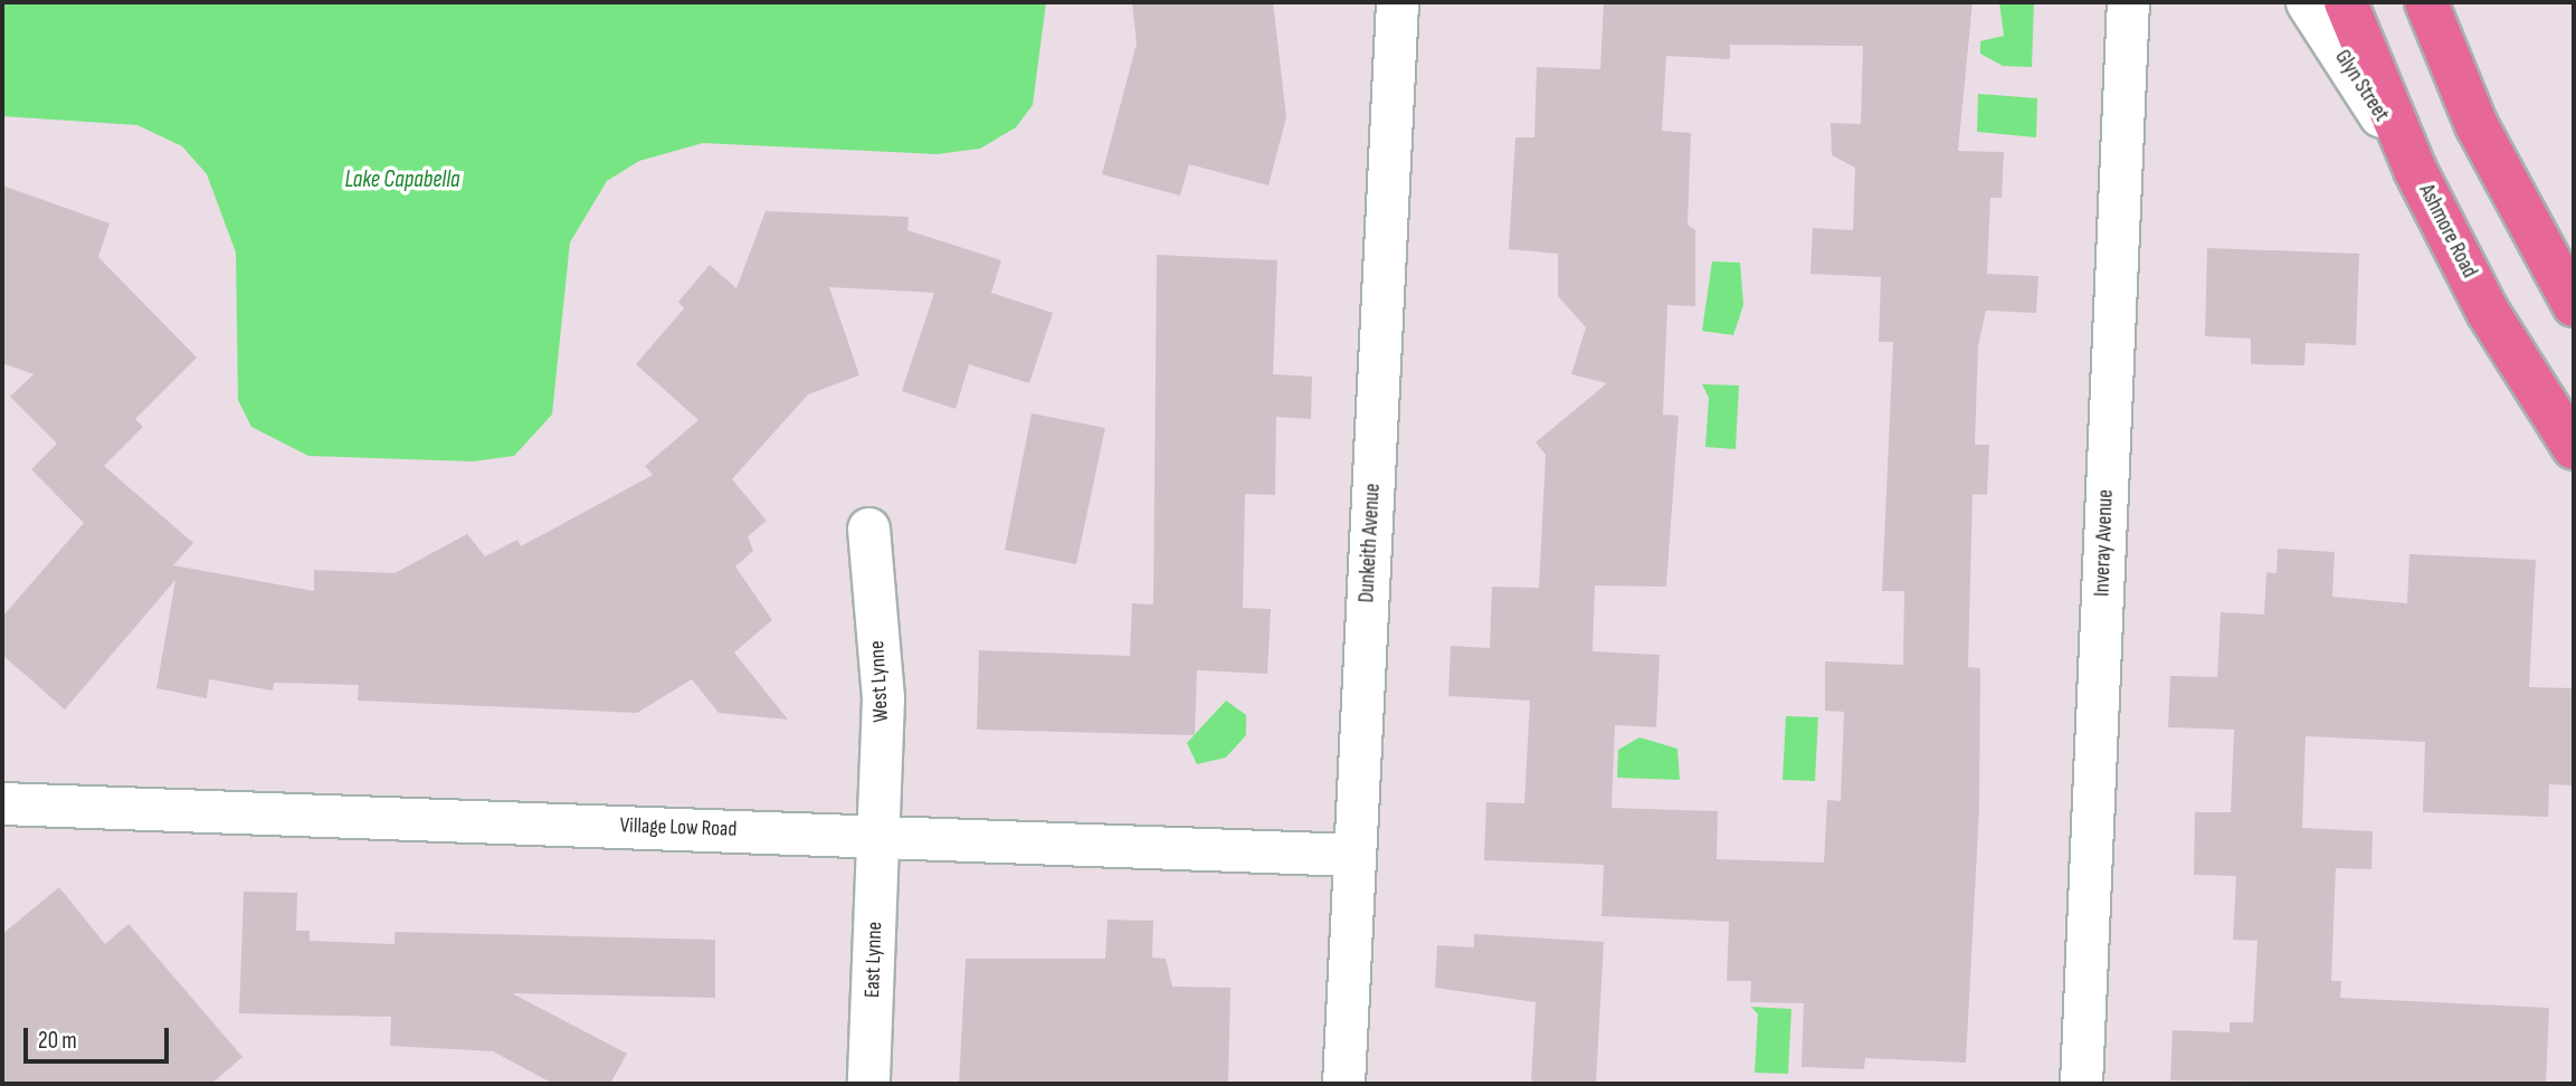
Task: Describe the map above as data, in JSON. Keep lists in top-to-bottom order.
{
  "streets": {
    "main road": ["Ashmore Road"],
    "street": [
      "Glyn Street",
      "Dunkeith Avenue",
      "Inveray Avenue",
      "West Lynne",
      "Village Low Road",
      "East Lynne"
    ]
  },
  "crossings": [
    ["Glyn Street", "Ashmore Road"],
    ["Dunkeith Avenue", "Village Low Road"],
    ["West Lynne", "Village Low Road"],
    ["West Lynne", "East Lynne"],
    ["Village Low Road", "East Lynne"]
  ],
  "water": ["Lake Capabella"],
  "scale_bar": "20 m"
}
